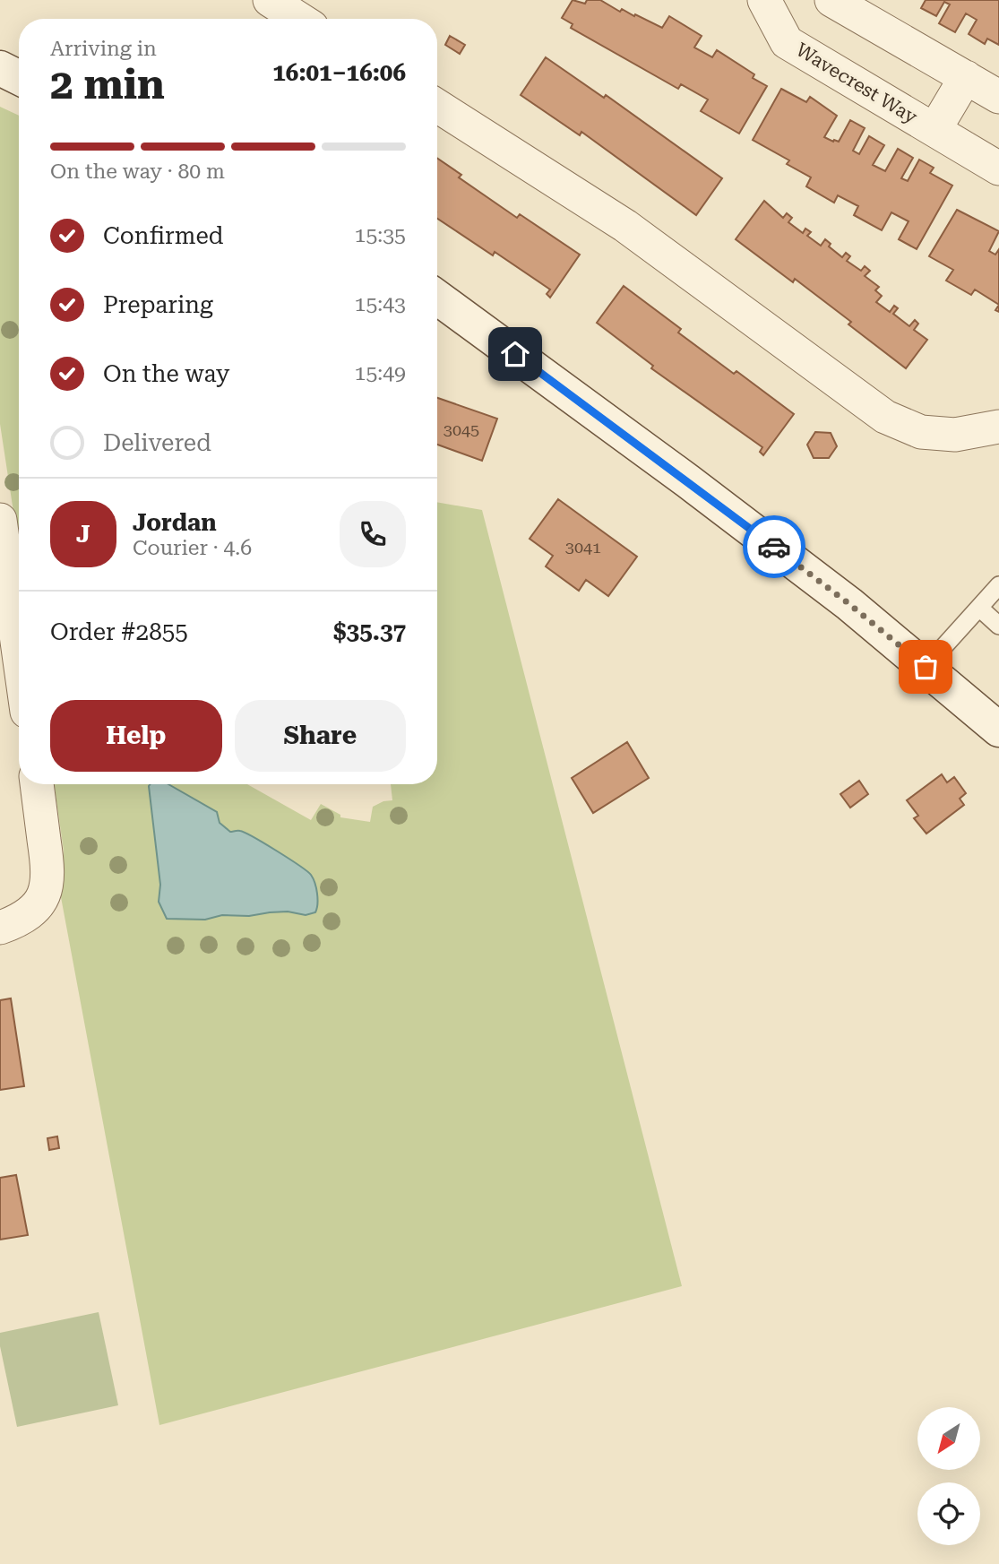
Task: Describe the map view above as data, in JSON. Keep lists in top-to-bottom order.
{
  "streets": {
    "street": ["Wavecrest Way"]
  },
  "house_numbers": ["3045", "3041"],
  "north": "bottom left",
  "page": {
    "heading": ["2 min", "Arriving in", "16:01–16:06"],
    "panel": [
      "Jordan",
      "Courier · 4.6",
      "Order #2855",
      "$35.37"
    ],
    "bar": "On the way · 80 m",
    "list": [
      ["Confirmed", "15:35"],
      ["Preparing", "15:43"],
      ["On the way", "15:49"],
      "Delivered"
    ],
    "round": "J",
    "buttons": ["Help", "Share"]
  }
}
